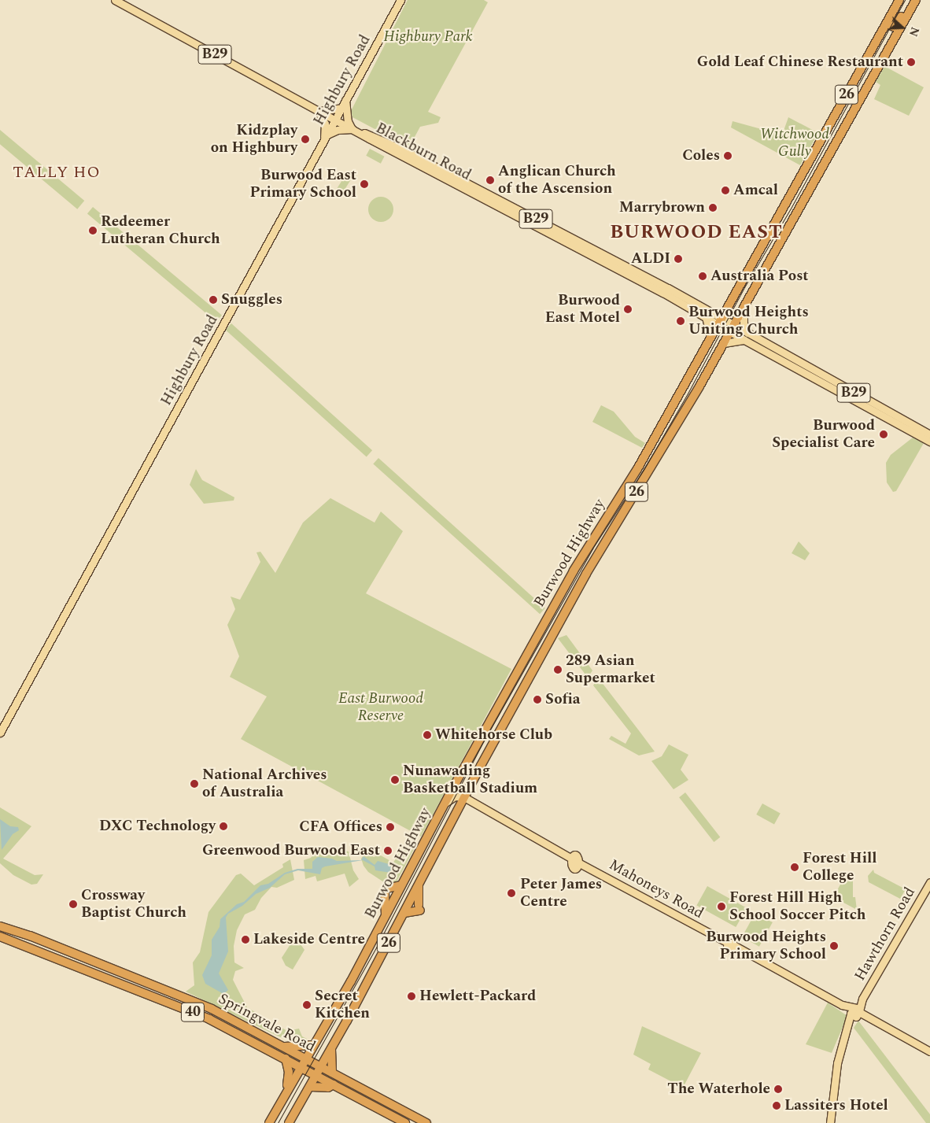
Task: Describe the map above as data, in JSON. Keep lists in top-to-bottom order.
{
  "streets": {
    "highway": [
      "26",
      "Burwood Highway",
      "40",
      "Springvale Road"
    ],
    "main road": [
      "B29",
      "Highbury Road",
      "Blackburn Road",
      "Mahoneys Road",
      "Hawthorn Road"
    ]
  },
  "crossings": [
    ["Highbury Road", "Blackburn Road"],
    ["Blackburn Road", "Burwood Highway"],
    ["Burwood Highway", "Mahoneys Road"],
    ["Burwood Highway", "Springvale Road"],
    ["Mahoneys Road", "Hawthorn Road"]
  ],
  "districts": ["TALLY HO", "BURWOOD EAST"],
  "parks": ["Highbury Park", "Witchwood Gully", "East Burwood Reserve"],
  "places": [
    "Gold Leaf Chinese Restaurant",
    "Kidzplay on Highbury",
    "Coles",
    "Anglican Church of the Ascension",
    "Burwood East Primary School",
    "Amcal",
    "Marrybrown",
    "Redeemer Lutheran Church",
    "ALDI",
    "Australia Post",
    "Snuggles",
    "Burwood East Motel",
    "Burwood Heights Uniting Church",
    "Burwood Specialist Care",
    "289 Asian Supermarket",
    "Sofia",
    "Whitehorse Club",
    "Nunawading Basketball Stadium",
    "National Archives of Australia",
    "DXC Technology",
    "CFA Offices",
    "Greenwood Burwood East",
    "Forest Hill College",
    "Peter James Centre",
    "Crossway Baptist Church",
    "Forest Hill High School Soccer Pitch",
    "Lakeside Centre",
    "Burwood Heights Primary School",
    "Hewlett-Packard",
    "Secret Kitchen",
    "The Waterhole",
    "Lassiters Hotel"
  ],
  "north": "right"
}
